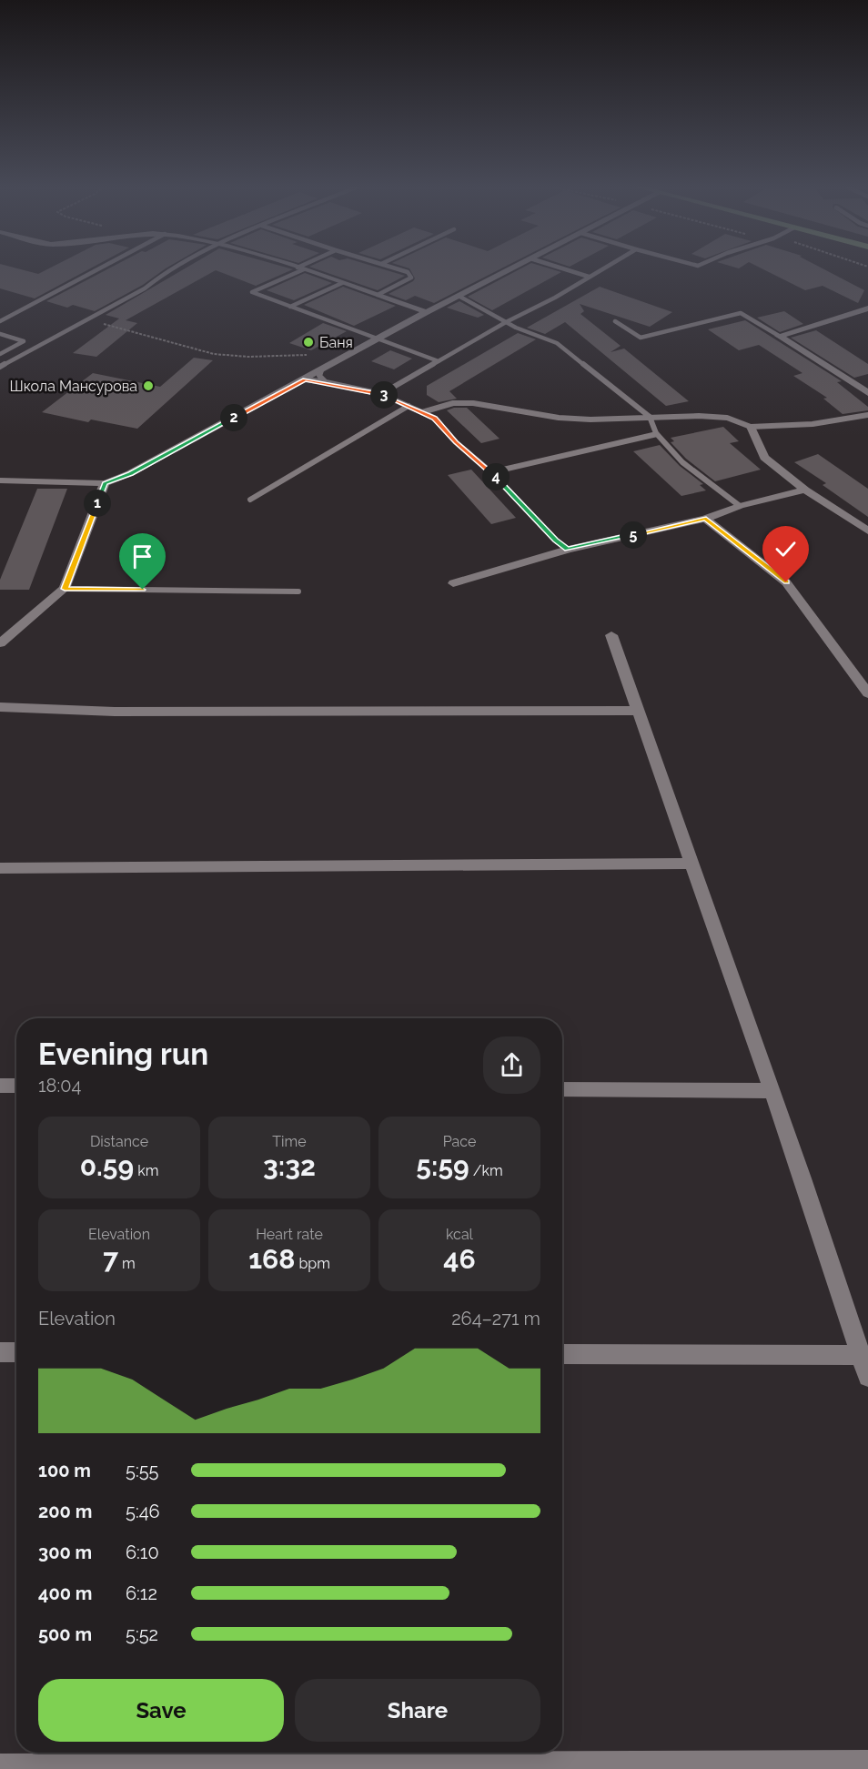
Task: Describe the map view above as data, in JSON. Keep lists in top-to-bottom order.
{
  "places": ["Баня", "Школа Мансурова"],
  "page": {
    "pins": [
      "3",
      "2",
      "4",
      "1",
      "5"
    ],
    "heading": ["Evening run", "18:04"],
    "stats": [
      ["Distance", "0.59 km"],
      ["Time", "3:32"],
      ["Pace", "5:59 /km"],
      ["Elevation", "7 m"],
      ["Heart rate", "168 bpm"],
      ["kcal", "46"]
    ],
    "chart": ["Elevation", "264–271 m"],
    "list": [
      {
        "name": "100 m",
        "note": "5:55"
      },
      {
        "name": "200 m",
        "note": "5:46"
      },
      {
        "name": "300 m",
        "note": "6:10"
      },
      {
        "name": "400 m",
        "note": "6:12"
      },
      {
        "name": "500 m",
        "note": "5:52"
      }
    ],
    "buttons": ["Save", "Share"]
  }
}
